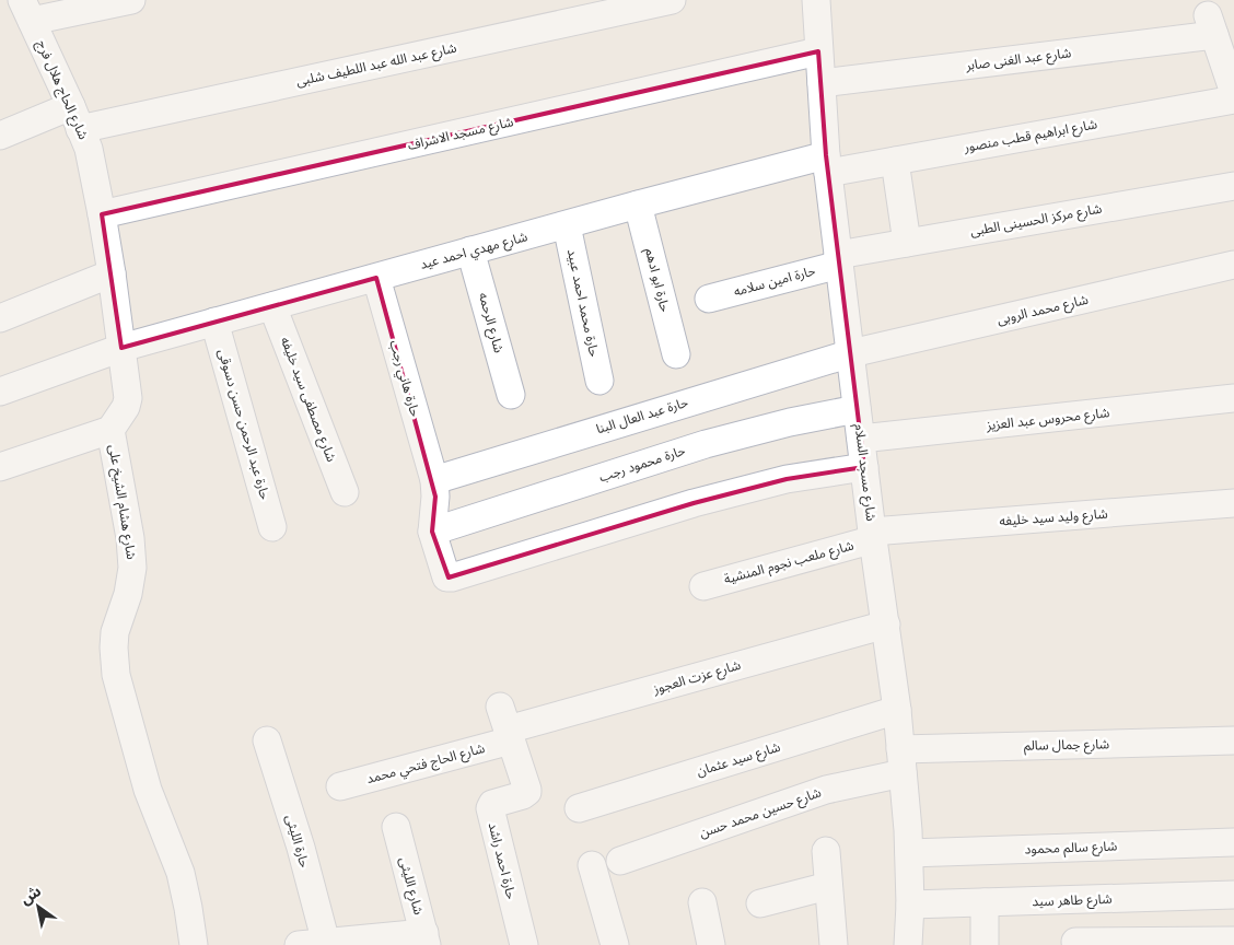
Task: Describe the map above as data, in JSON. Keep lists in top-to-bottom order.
{
  "streets": {
    "street": [
      "شارع عبد الغنى صابر",
      "شارع عبد الله عبد اللطيف شلبى",
      "شارع الحاج هلال فرج",
      "شارع مسجد الاشراف",
      "شارع ابراهيم قطب منصور",
      "شارع مركز الحسينى الطبى",
      "شارع مهدي احمد عيد",
      "حارة ابو ادهم",
      "حارة امين سلامه",
      "حارة محمد احمد عبيد",
      "شارع محمد الروبى",
      "شارع الرحمه",
      "حارة هاني رجب",
      "شارع مصطفى سيد خليفه",
      "حارة عبد العال البنا",
      "شارع محروس عبد العزيز",
      "حارة عبد الرحمن حسن دسوقى",
      "حارة محمود رجب",
      "شارع مسجد السلام",
      "شارع هشام الشيخ على",
      "شارع وليد سيد خليفه",
      "شارع ملعب نجوم المنشية",
      "شارع عزت العجوز",
      "شارع جمال سالم",
      "شارع سيد عثمان",
      "شارع الحاج فتحي محمد",
      "شارع حسين محمد حسن",
      "حارة الليثى",
      "شارع سالم محمود",
      "حارة احمد راشد",
      "شارع الليثى",
      "شارع طاهر سيد"
    ]
  },
  "crossings": [
    ["شارع عبد الغنى صابر", "شارع مسجد السلام"],
    ["شارع عبد الله عبد اللطيف شلبى", "شارع الحاج هلال فرج"],
    ["شارع الحاج هلال فرج", "شارع مسجد الاشراف"],
    ["شارع الحاج هلال فرج", "شارع هشام الشيخ على"],
    ["شارع مسجد الاشراف", "شارع مسجد السلام"],
    ["شارع مسجد الاشراف", "شارع هشام الشيخ على"],
    ["شارع ابراهيم قطب منصور", "شارع مهدي احمد عيد"],
    ["شارع ابراهيم قطب منصور", "شارع مسجد السلام"],
    ["شارع مركز الحسينى الطبى", "حارة امين سلامه"],
    ["شارع مركز الحسينى الطبى", "شارع مسجد السلام"],
    ["شارع مهدي احمد عيد", "حارة ابو ادهم"],
    ["شارع مهدي احمد عيد", "حارة محمد احمد عبيد"],
    ["شارع مهدي احمد عيد", "شارع الرحمه"],
    ["شارع مهدي احمد عيد", "حارة هاني رجب"],
    ["شارع مهدي احمد عيد", "شارع مصطفى سيد خليفه"],
    ["شارع مهدي احمد عيد", "حارة عبد الرحمن حسن دسوقى"],
    ["شارع مهدي احمد عيد", "شارع مسجد السلام"],
    ["شارع مهدي احمد عيد", "شارع هشام الشيخ على"],
    ["حارة امين سلامه", "شارع مسجد السلام"],
    ["شارع محمد الروبى", "حارة عبد العال البنا"],
    ["شارع محمد الروبى", "شارع مسجد السلام"],
    ["حارة هاني رجب", "حارة عبد العال البنا"],
    ["حارة هاني رجب", "حارة محمود رجب"],
    ["حارة عبد العال البنا", "شارع مسجد السلام"],
    ["شارع محروس عبد العزيز", "شارع مسجد السلام"],
    ["حارة محمود رجب", "شارع مسجد السلام"],
    ["شارع مسجد السلام", "شارع وليد سيد خليفه"],
    ["شارع مسجد السلام", "شارع ملعب نجوم المنشية"],
    ["شارع مسجد السلام", "شارع عزت العجوز"],
    ["شارع مسجد السلام", "شارع جمال سالم"],
    ["شارع مسجد السلام", "شارع سيد عثمان"],
    ["شارع مسجد السلام", "شارع حسين محمد حسن"],
    ["شارع مسجد السلام", "شارع سالم محمود"],
    ["شارع مسجد السلام", "شارع طاهر سيد"],
    ["شارع وليد سيد خليفه", "شارع ملعب نجوم المنشية"],
    ["شارع عزت العجوز", "شارع الحاج فتحي محمد"],
    ["شارع عزت العجوز", "حارة احمد راشد"],
    ["شارع جمال سالم", "شارع حسين محمد حسن"],
    ["شارع الحاج فتحي محمد", "حارة احمد راشد"]
  ],
  "north": "top left"
}
